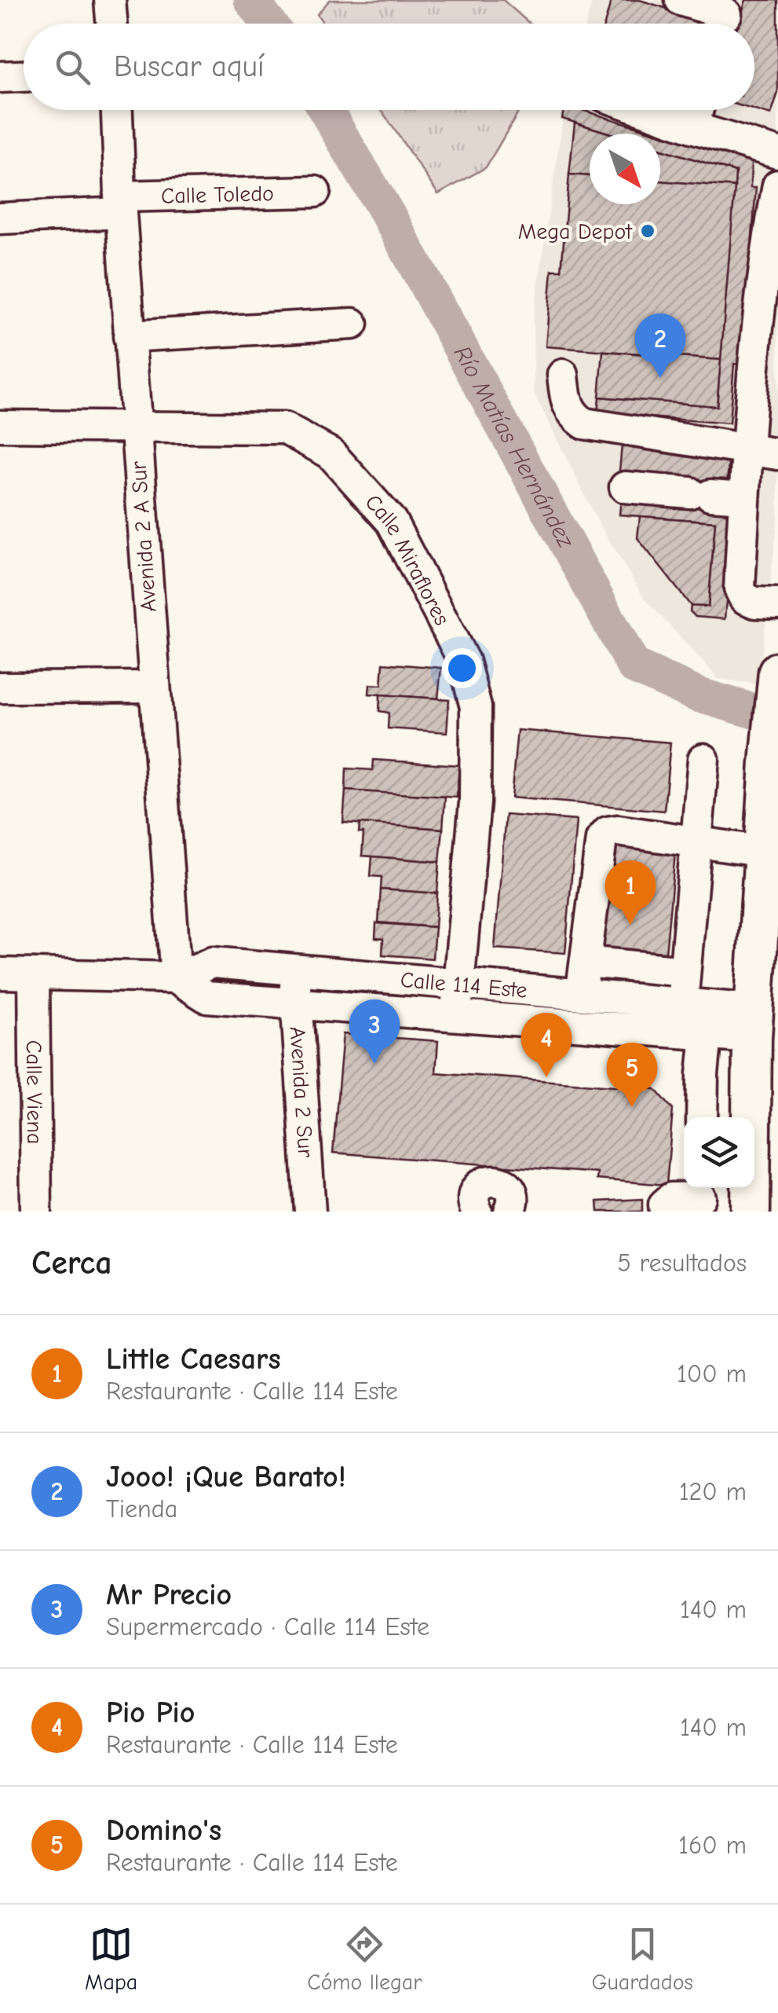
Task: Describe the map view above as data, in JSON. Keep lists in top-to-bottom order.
{
  "streets": {
    "street": [
      "Calle Toledo",
      "Avenida 2 A Sur",
      "Calle Miraflores",
      "Calle 114 Este",
      "Avenida 2 Sur",
      "Calle Viena"
    ]
  },
  "crossings": [
    ["Calle Toledo", "Avenida 2 A Sur"],
    ["Avenida 2 A Sur", "Calle Miraflores"],
    ["Avenida 2 A Sur", "Calle 114 Este"],
    ["Calle Miraflores", "Calle 114 Este"],
    ["Calle 114 Este", "Avenida 2 Sur"],
    ["Calle 114 Este", "Calle Viena"]
  ],
  "water": ["Río Matías Hernández"],
  "places": ["Mega Depot"],
  "north": "bottom right",
  "page": {
    "search": "Buscar aquí",
    "pins": [
      "2",
      "1",
      "3",
      "4",
      "5"
    ],
    "heading": ["Cerca", "5 resultados"],
    "list": [
      {
        "mark": "1",
        "name": "Little Caesars",
        "note": "Restaurante · Calle 114 Este",
        "value": "100 m"
      },
      {
        "mark": "2",
        "name": "Jooo! ¡Que Barato!",
        "note": "Tienda",
        "value": "120 m"
      },
      {
        "mark": "3",
        "name": "Mr Precio",
        "note": "Supermercado · Calle 114 Este",
        "value": "140 m"
      },
      {
        "mark": "4",
        "name": "Pio Pio",
        "note": "Restaurante · Calle 114 Este",
        "value": "140 m"
      },
      {
        "mark": "5",
        "name": "Domino's",
        "note": "Restaurante · Calle 114 Este",
        "value": "160 m"
      }
    ],
    "nav": ["Mapa", "Cómo llegar", "Guardados"]
  }
}
